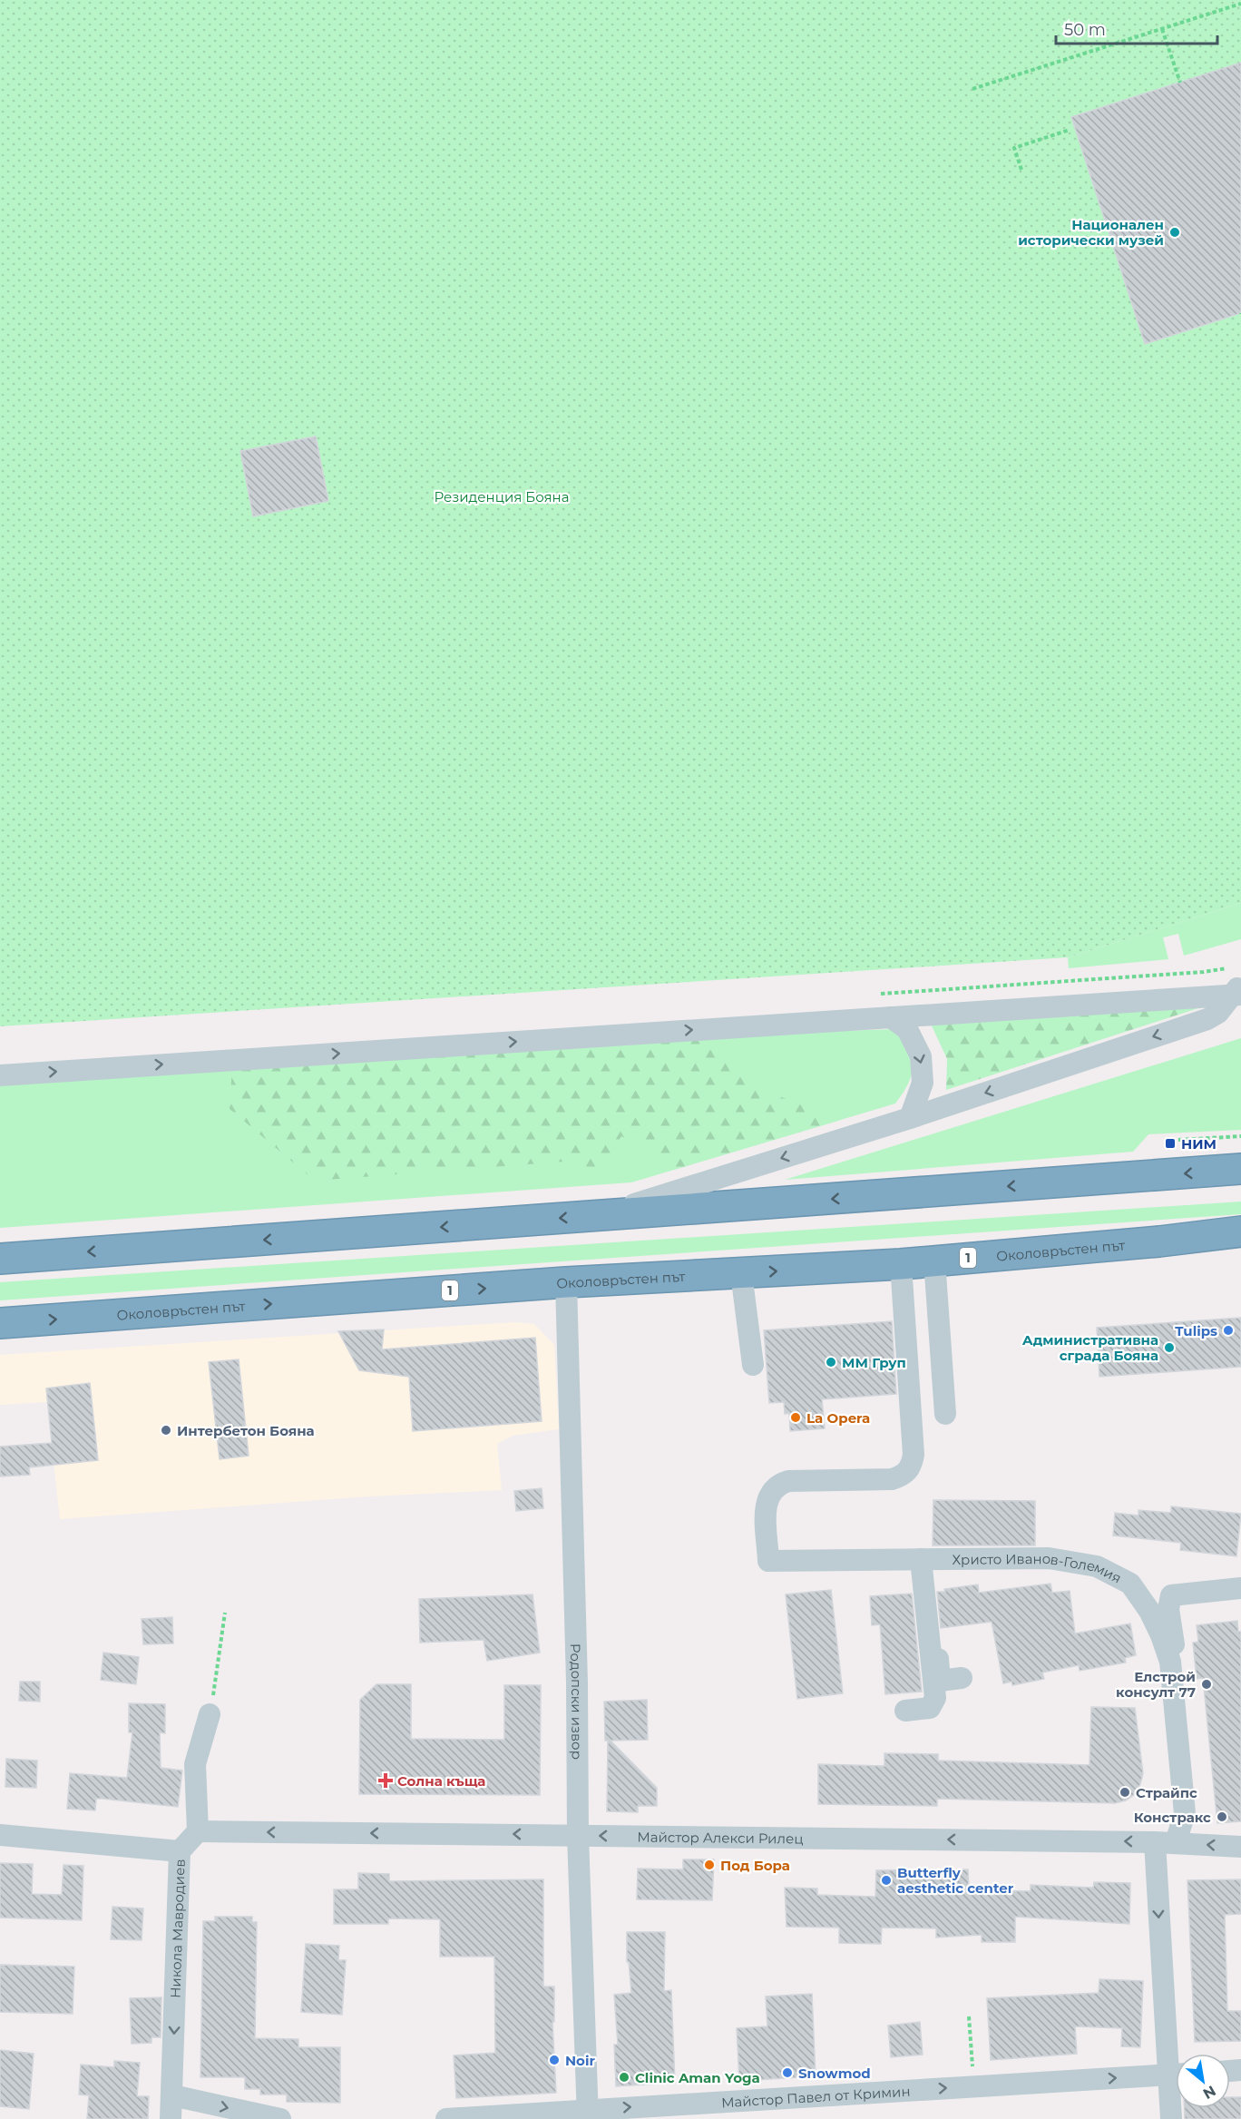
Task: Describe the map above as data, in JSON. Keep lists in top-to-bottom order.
{
  "streets": {
    "highway": ["Околовръстен път", "1"],
    "street": [
      "Христо Иванов-Големия",
      "Родопски извор",
      "Майстор Алекси Рилец",
      "Никола Мавродиев",
      "Майстор Павел от Кримин"
    ]
  },
  "crossings": [
    ["Околовръстен път", "Христо Иванов-Големия"],
    ["Околовръстен път", "Родопски извор"],
    ["Христо Иванов-Големия", "Майстор Алекси Рилец"],
    ["Родопски извор", "Майстор Алекси Рилец"],
    ["Родопски извор", "Майстор Павел от Кримин"],
    ["Майстор Алекси Рилец", "Никола Мавродиев"]
  ],
  "one_way": ["Майстор Алекси Рилец", "Никола Мавродиев", "Майстор Павел от Кримин"],
  "parks": ["Резиденция Бояна"],
  "places": {
    "other": [
      "Национален исторически музей",
      "Tulips",
      "Административна сграда Бояна",
      "ММ Груп",
      "La Opera",
      "Интербетон Бояна",
      "Елстрой консулт 77",
      "Страйпс",
      "Констракс",
      "Под Бора",
      "Butterfly aesthetic center",
      "Noir",
      "Snowmod",
      "Clinic Aman Yoga"
    ],
    "transit": ["НИМ"],
    "health": ["Солна къща"]
  },
  "scale_bar": "50 m",
  "north": "bottom right"
}
